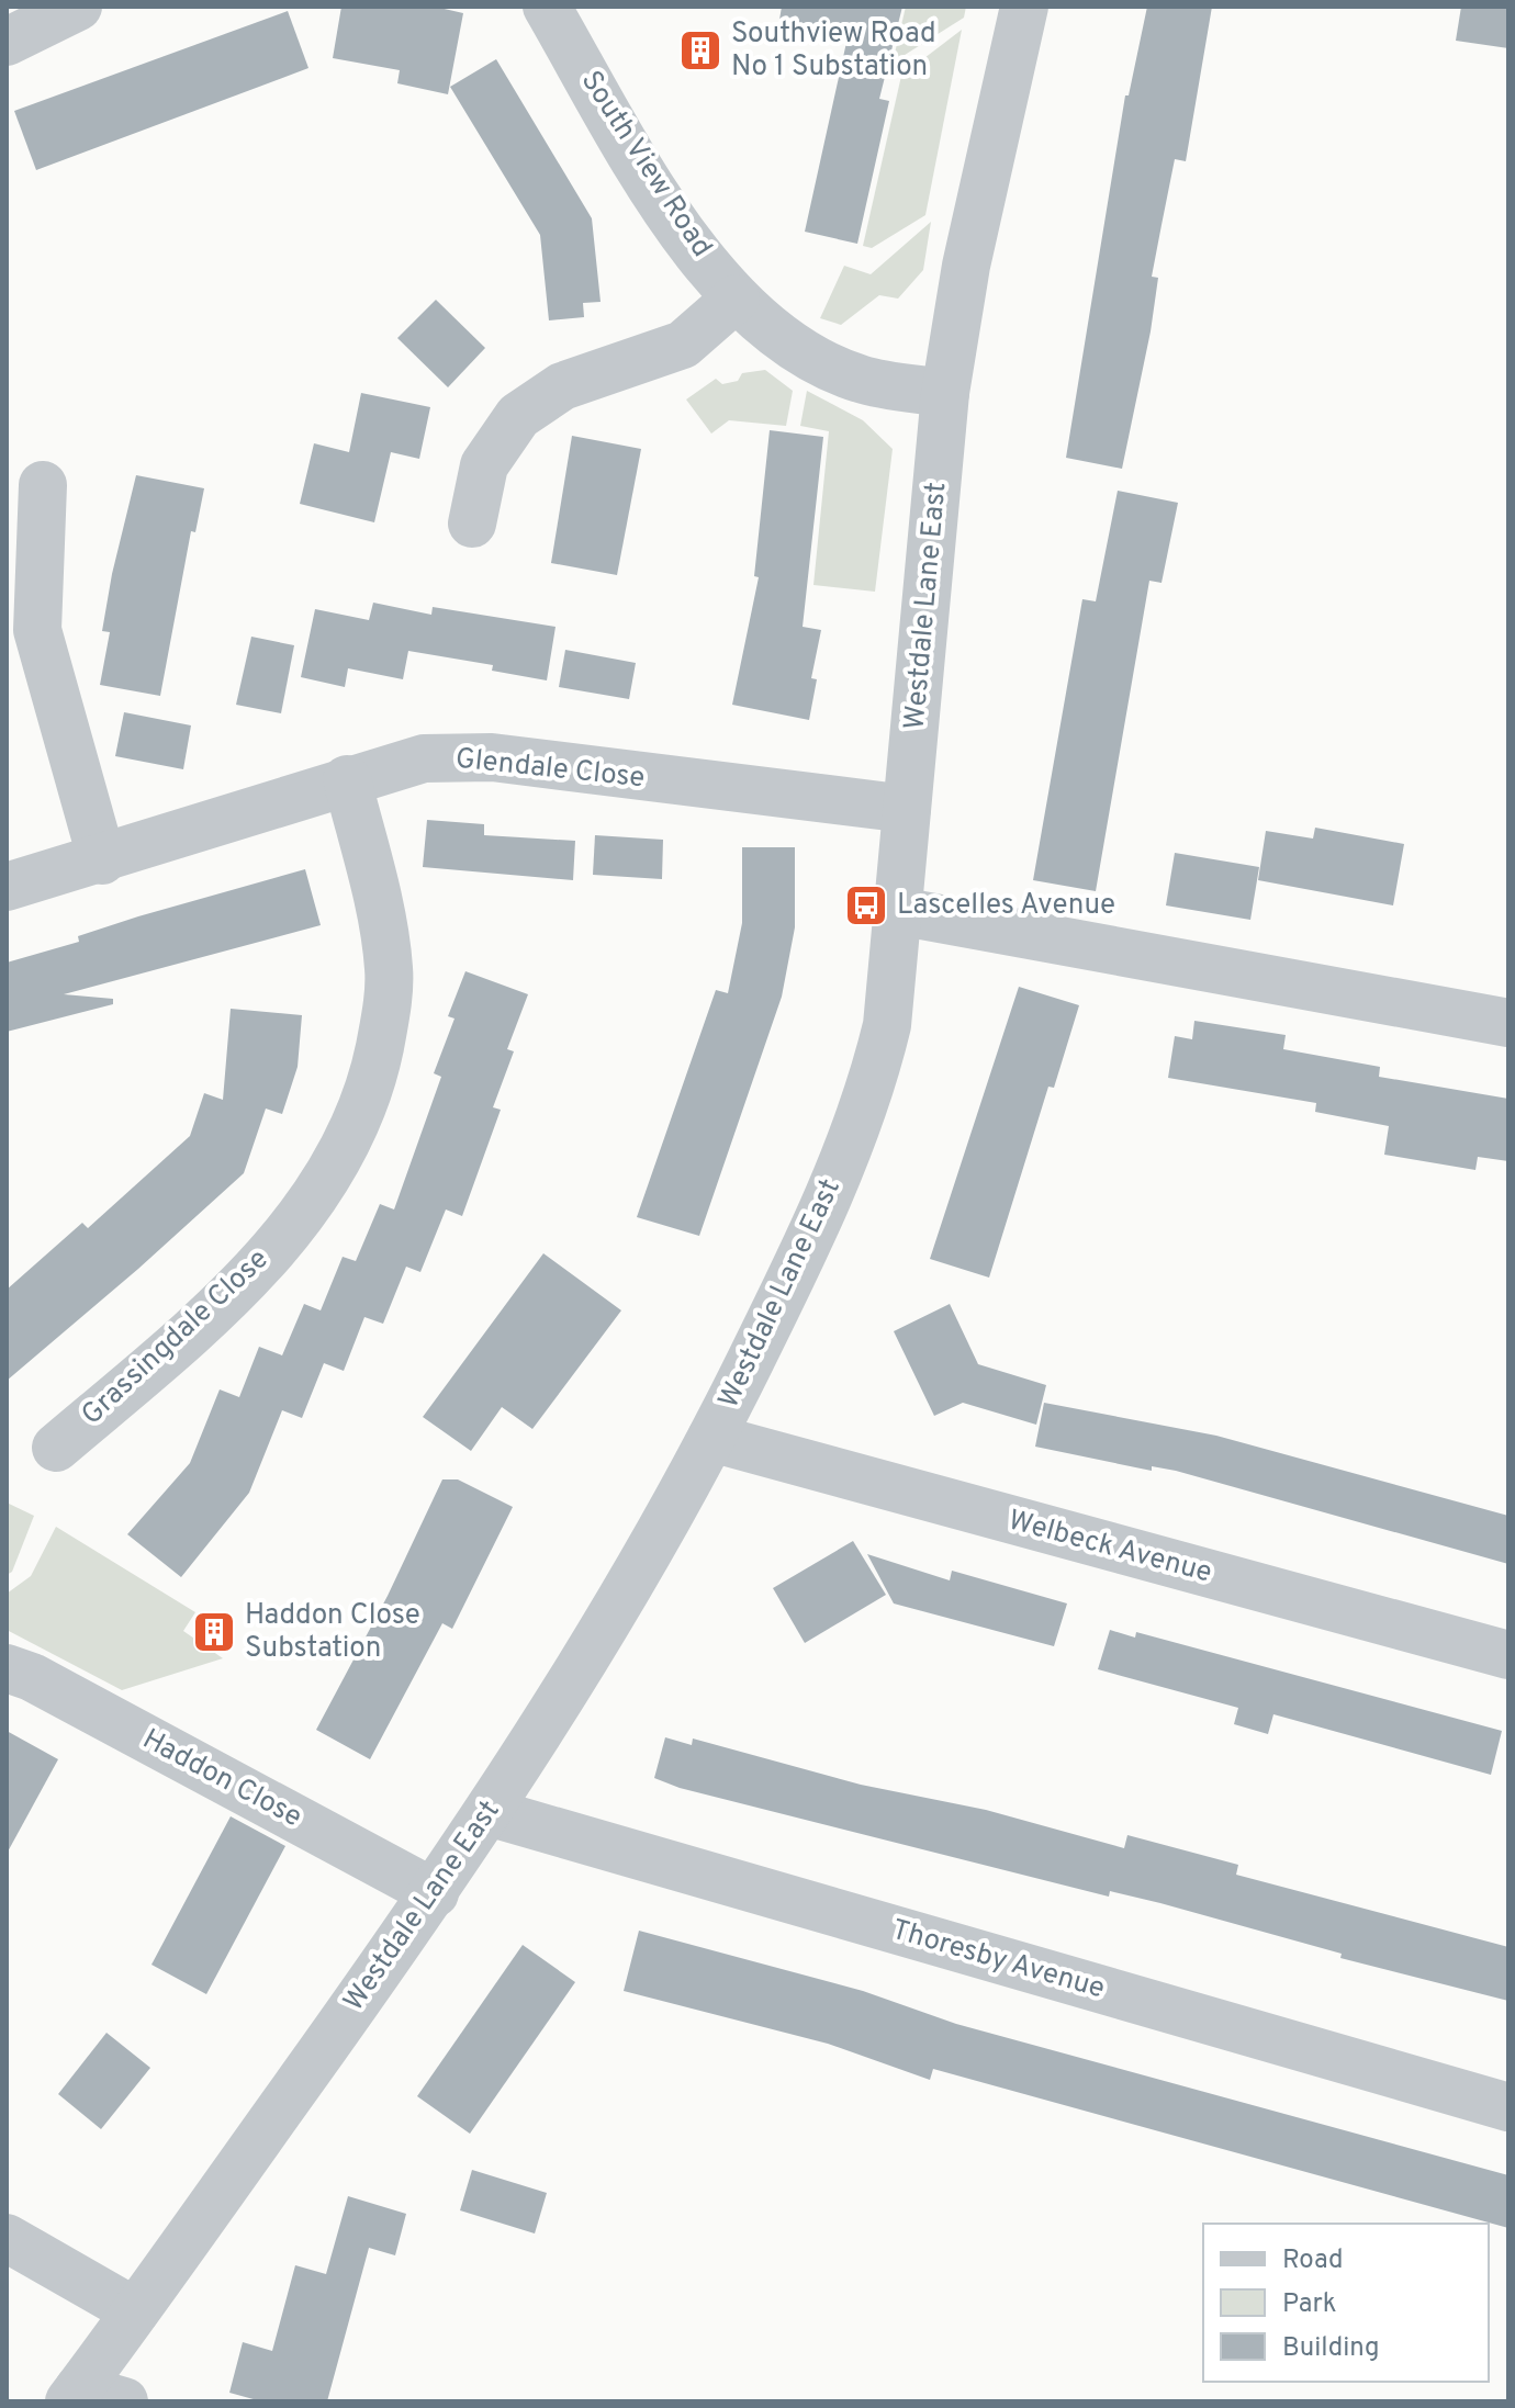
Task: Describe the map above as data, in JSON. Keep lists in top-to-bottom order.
{
  "streets": {
    "street": [
      "South View Road",
      "Westdale Lane East",
      "Glendale Close",
      "Grassingdale Close",
      "Welbeck Avenue",
      "Haddon Close",
      "Thoresby Avenue"
    ]
  },
  "crossings": [
    ["South View Road", "Westdale Lane East"],
    ["Westdale Lane East", "Glendale Close"],
    ["Westdale Lane East", "Welbeck Avenue"],
    ["Westdale Lane East", "Haddon Close"],
    ["Westdale Lane East", "Thoresby Avenue"],
    ["Glendale Close", "Grassingdale Close"]
  ],
  "places": {
    "building": ["Southview Road No 1 Substation", "Haddon Close Substation"],
    "bus stop": ["Lascelles Avenue"]
  },
  "legend": ["Road", "Park", "Building"]
}
